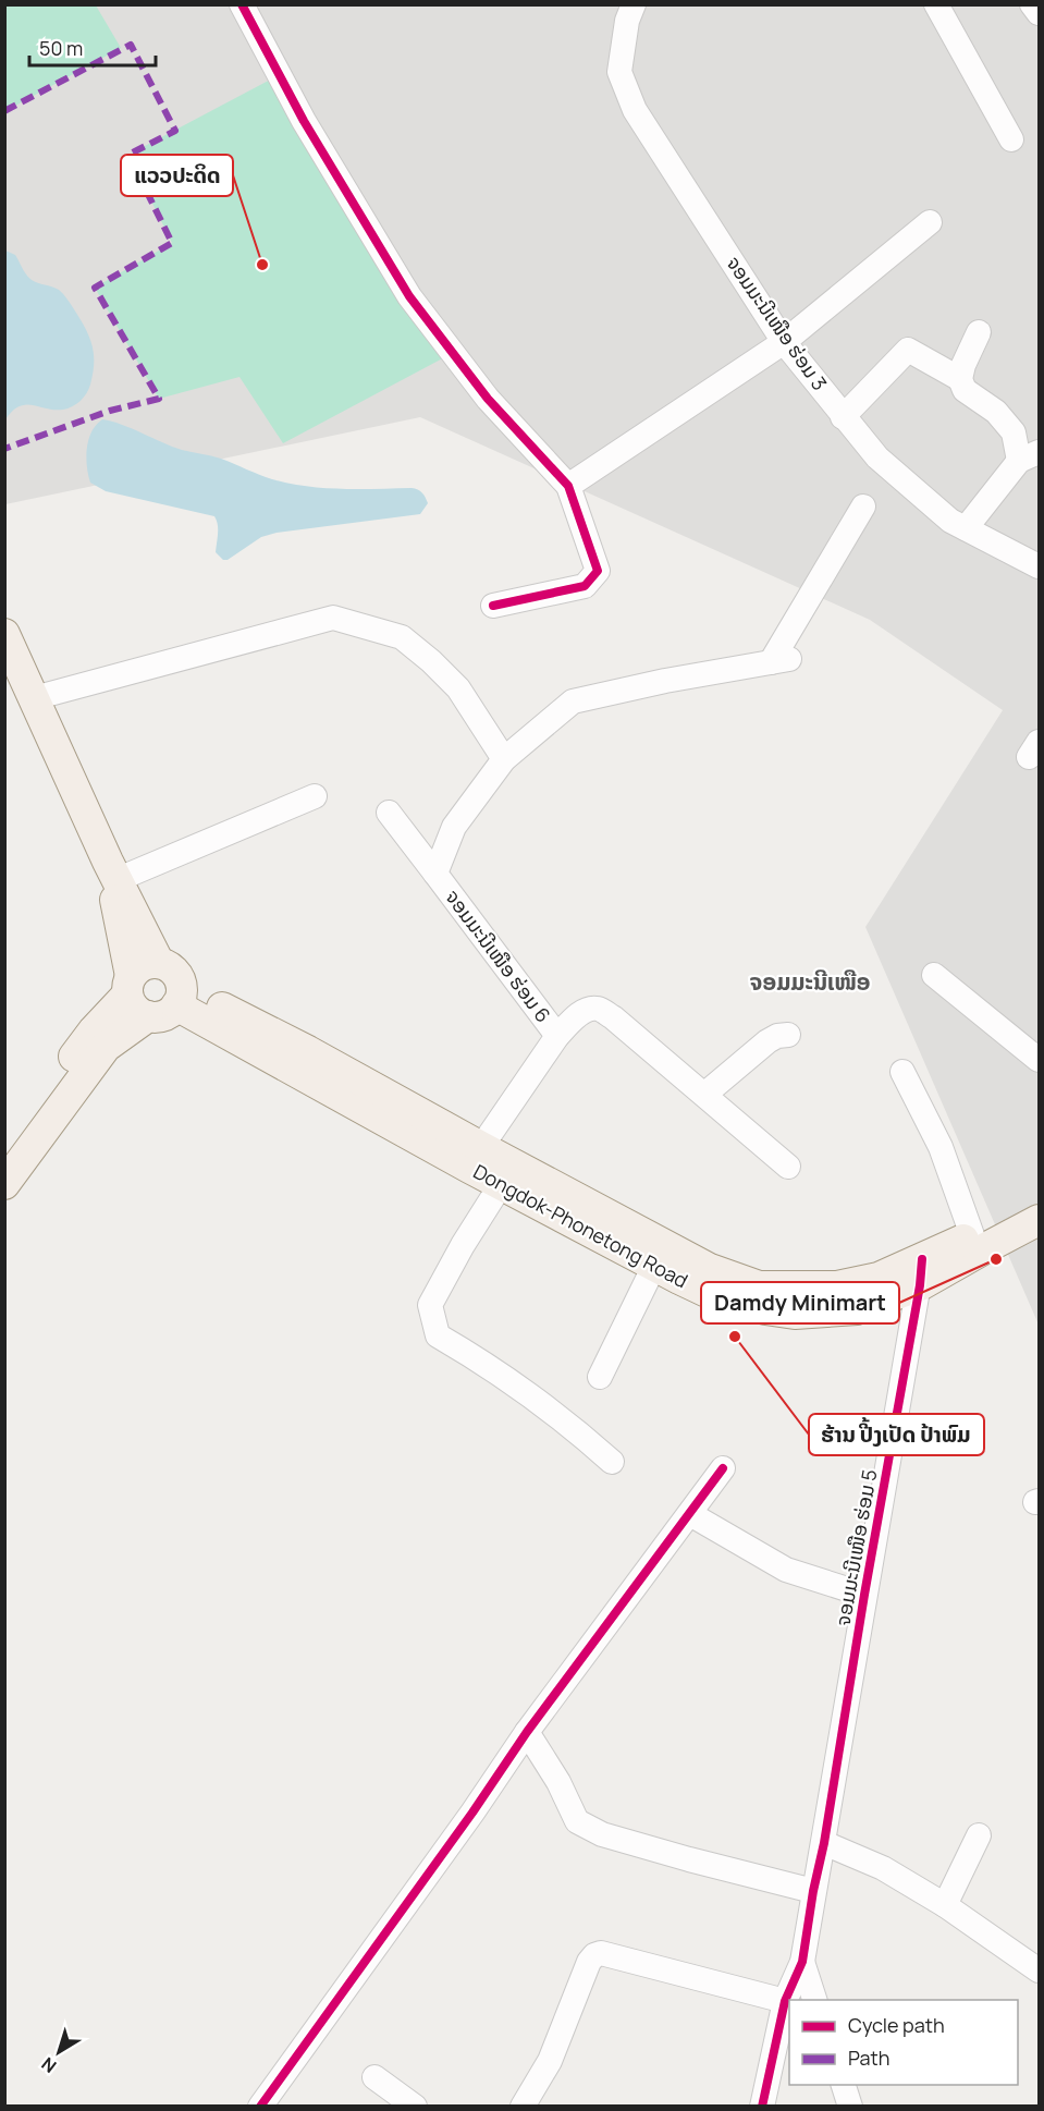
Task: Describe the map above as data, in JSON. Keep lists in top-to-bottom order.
{
  "streets": {
    "main road": ["Dongdok-Phonetong Road"],
    "street": ["ຈອມມະນີເໜືອ ຮ່ອມ 3", "ຈອມມະນີເໜືອ ຮ່ອມ 6", "ຈອມມະນີເໜືອ ຮ່ອມ 5"]
  },
  "crossings": [
    ["ຈອມມະນີເໜືອ ຮ່ອມ 6", "Dongdok-Phonetong Road"],
    ["Dongdok-Phonetong Road", "ຈອມມະນີເໜືອ ຮ່ອມ 5"]
  ],
  "districts": ["ຈອມມະນີເໜືອ"],
  "places": ["ແວວປະດິດ", "Damdy Minimart", "ຮ້ານ ປີ້ງເປັດ ປ້າພົມ"],
  "legend": ["Cycle path", "Path"],
  "scale_bar": "50 m",
  "north": "bottom left"
}
